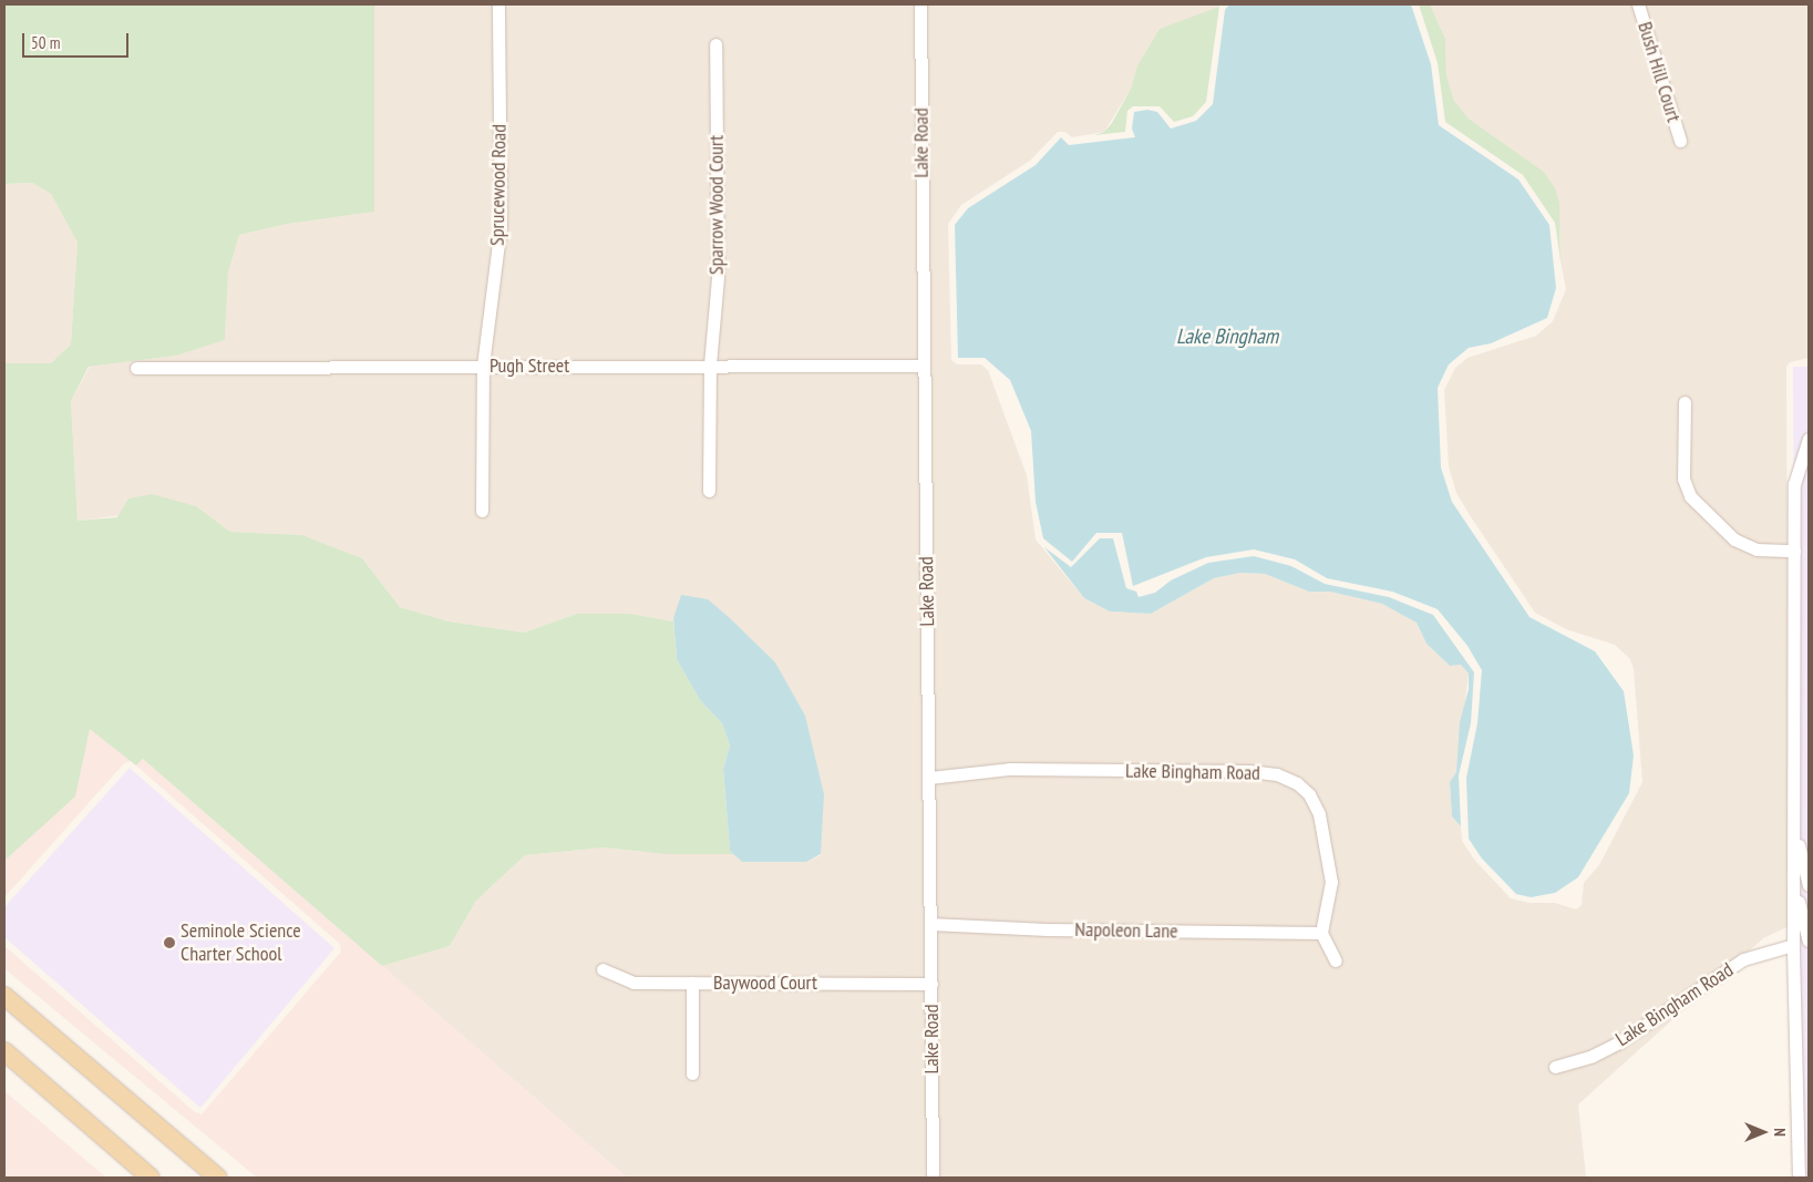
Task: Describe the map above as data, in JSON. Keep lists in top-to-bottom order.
{
  "streets": {
    "street": [
      "Bush Hill Court",
      "Lake Road",
      "Sprucewood Road",
      "Sparrow Wood Court",
      "Pugh Street",
      "Lake Bingham Road",
      "Napoleon Lane",
      "Baywood Court"
    ]
  },
  "crossings": [
    ["Lake Road", "Pugh Street"],
    ["Lake Road", "Lake Bingham Road"],
    ["Lake Road", "Napoleon Lane"],
    ["Lake Road", "Baywood Court"],
    ["Sprucewood Road", "Pugh Street"],
    ["Sparrow Wood Court", "Pugh Street"],
    ["Lake Bingham Road", "Napoleon Lane"]
  ],
  "water": ["Lake Bingham"],
  "places": ["Seminole Science Charter School"],
  "scale_bar": "50 m",
  "north": "right"
}
